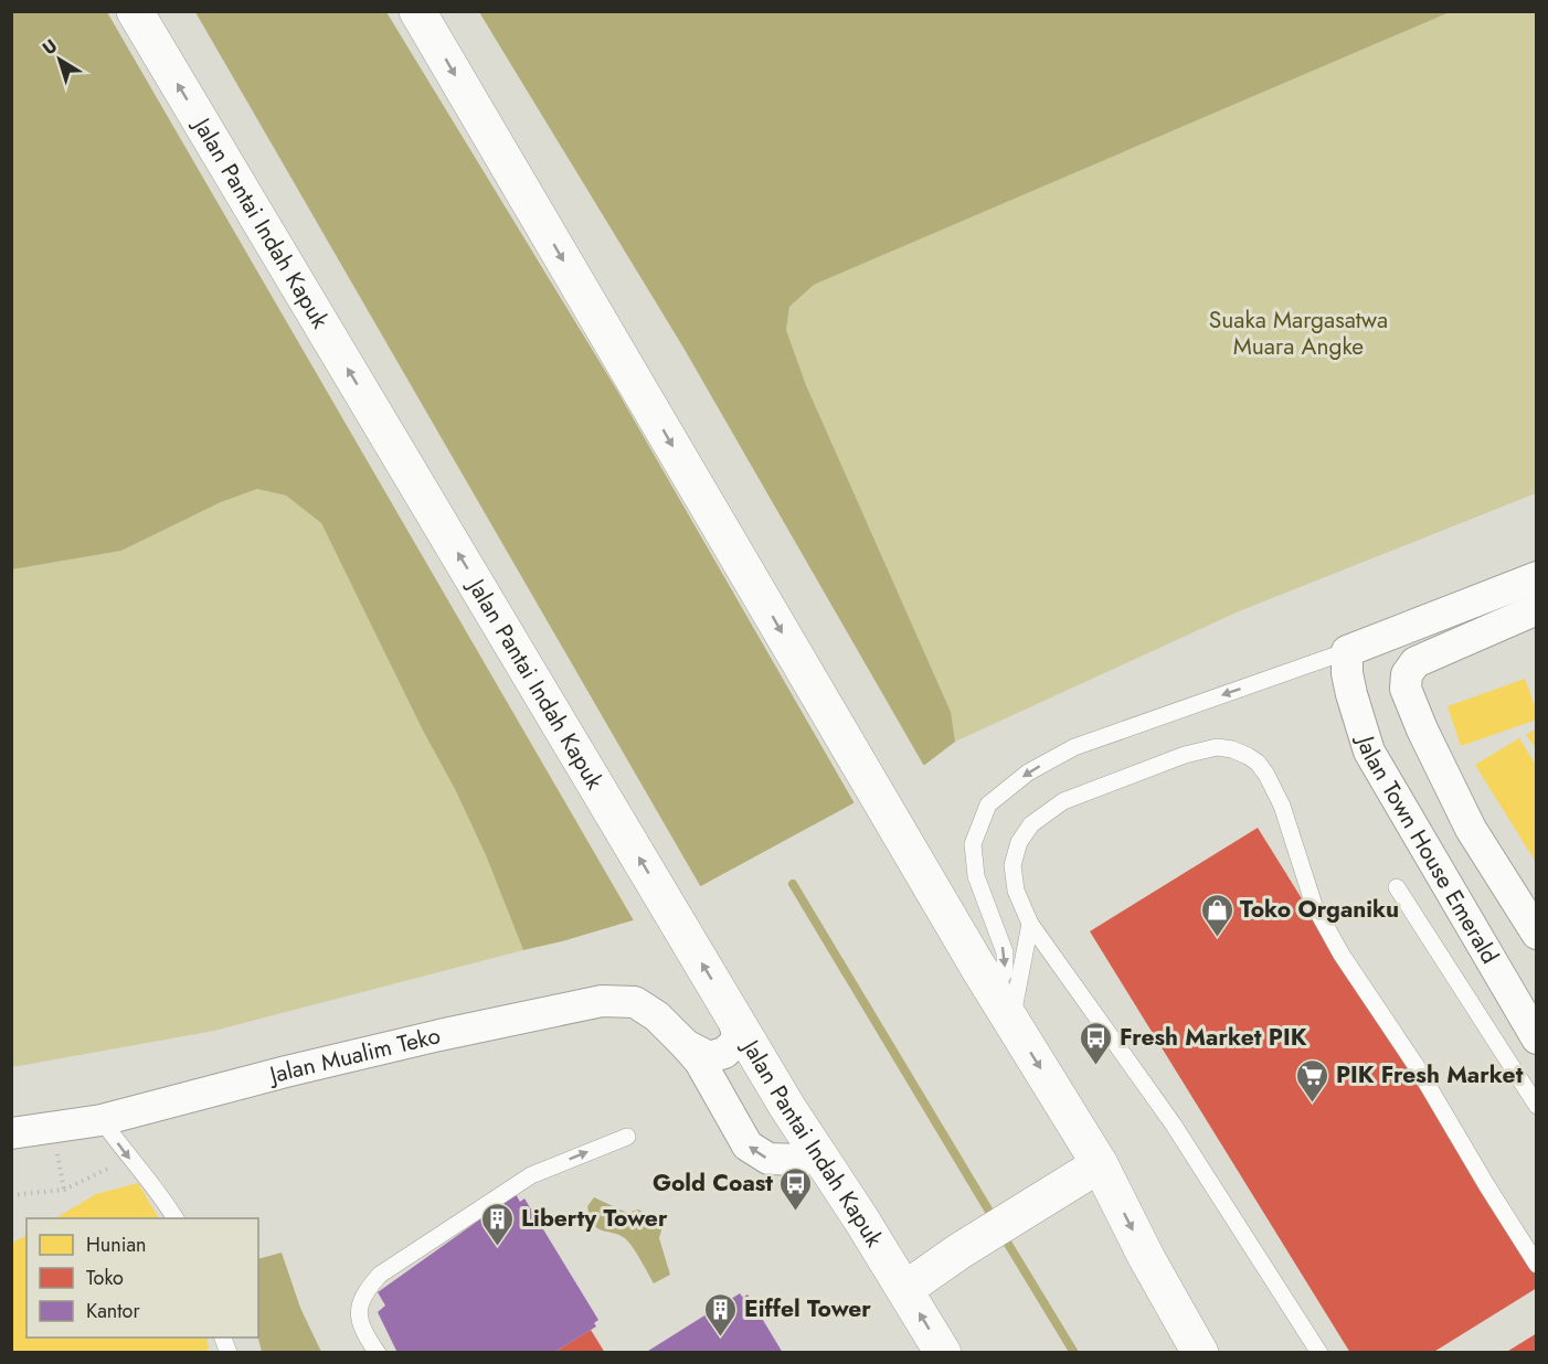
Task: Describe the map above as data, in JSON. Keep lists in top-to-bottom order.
{
  "streets": {
    "main road": ["Jalan Pantai Indah Kapuk"],
    "street": ["Jalan Town House Emerald", "Jalan Mualim Teko"]
  },
  "crossings": [
    ["Jalan Pantai Indah Kapuk", "Jalan Mualim Teko"]
  ],
  "parks": ["Suaka Margasatwa Muara Angke"],
  "places": {
    "shop": ["Toko Organiku"],
    "bus stop": ["Fresh Market PIK", "Gold Coast"],
    "supermarket": ["PIK Fresh Market"],
    "building": ["Liberty Tower", "Eiffel Tower"]
  },
  "legend": ["Hunian", "Toko", "Kantor"],
  "north": "top left"
}
